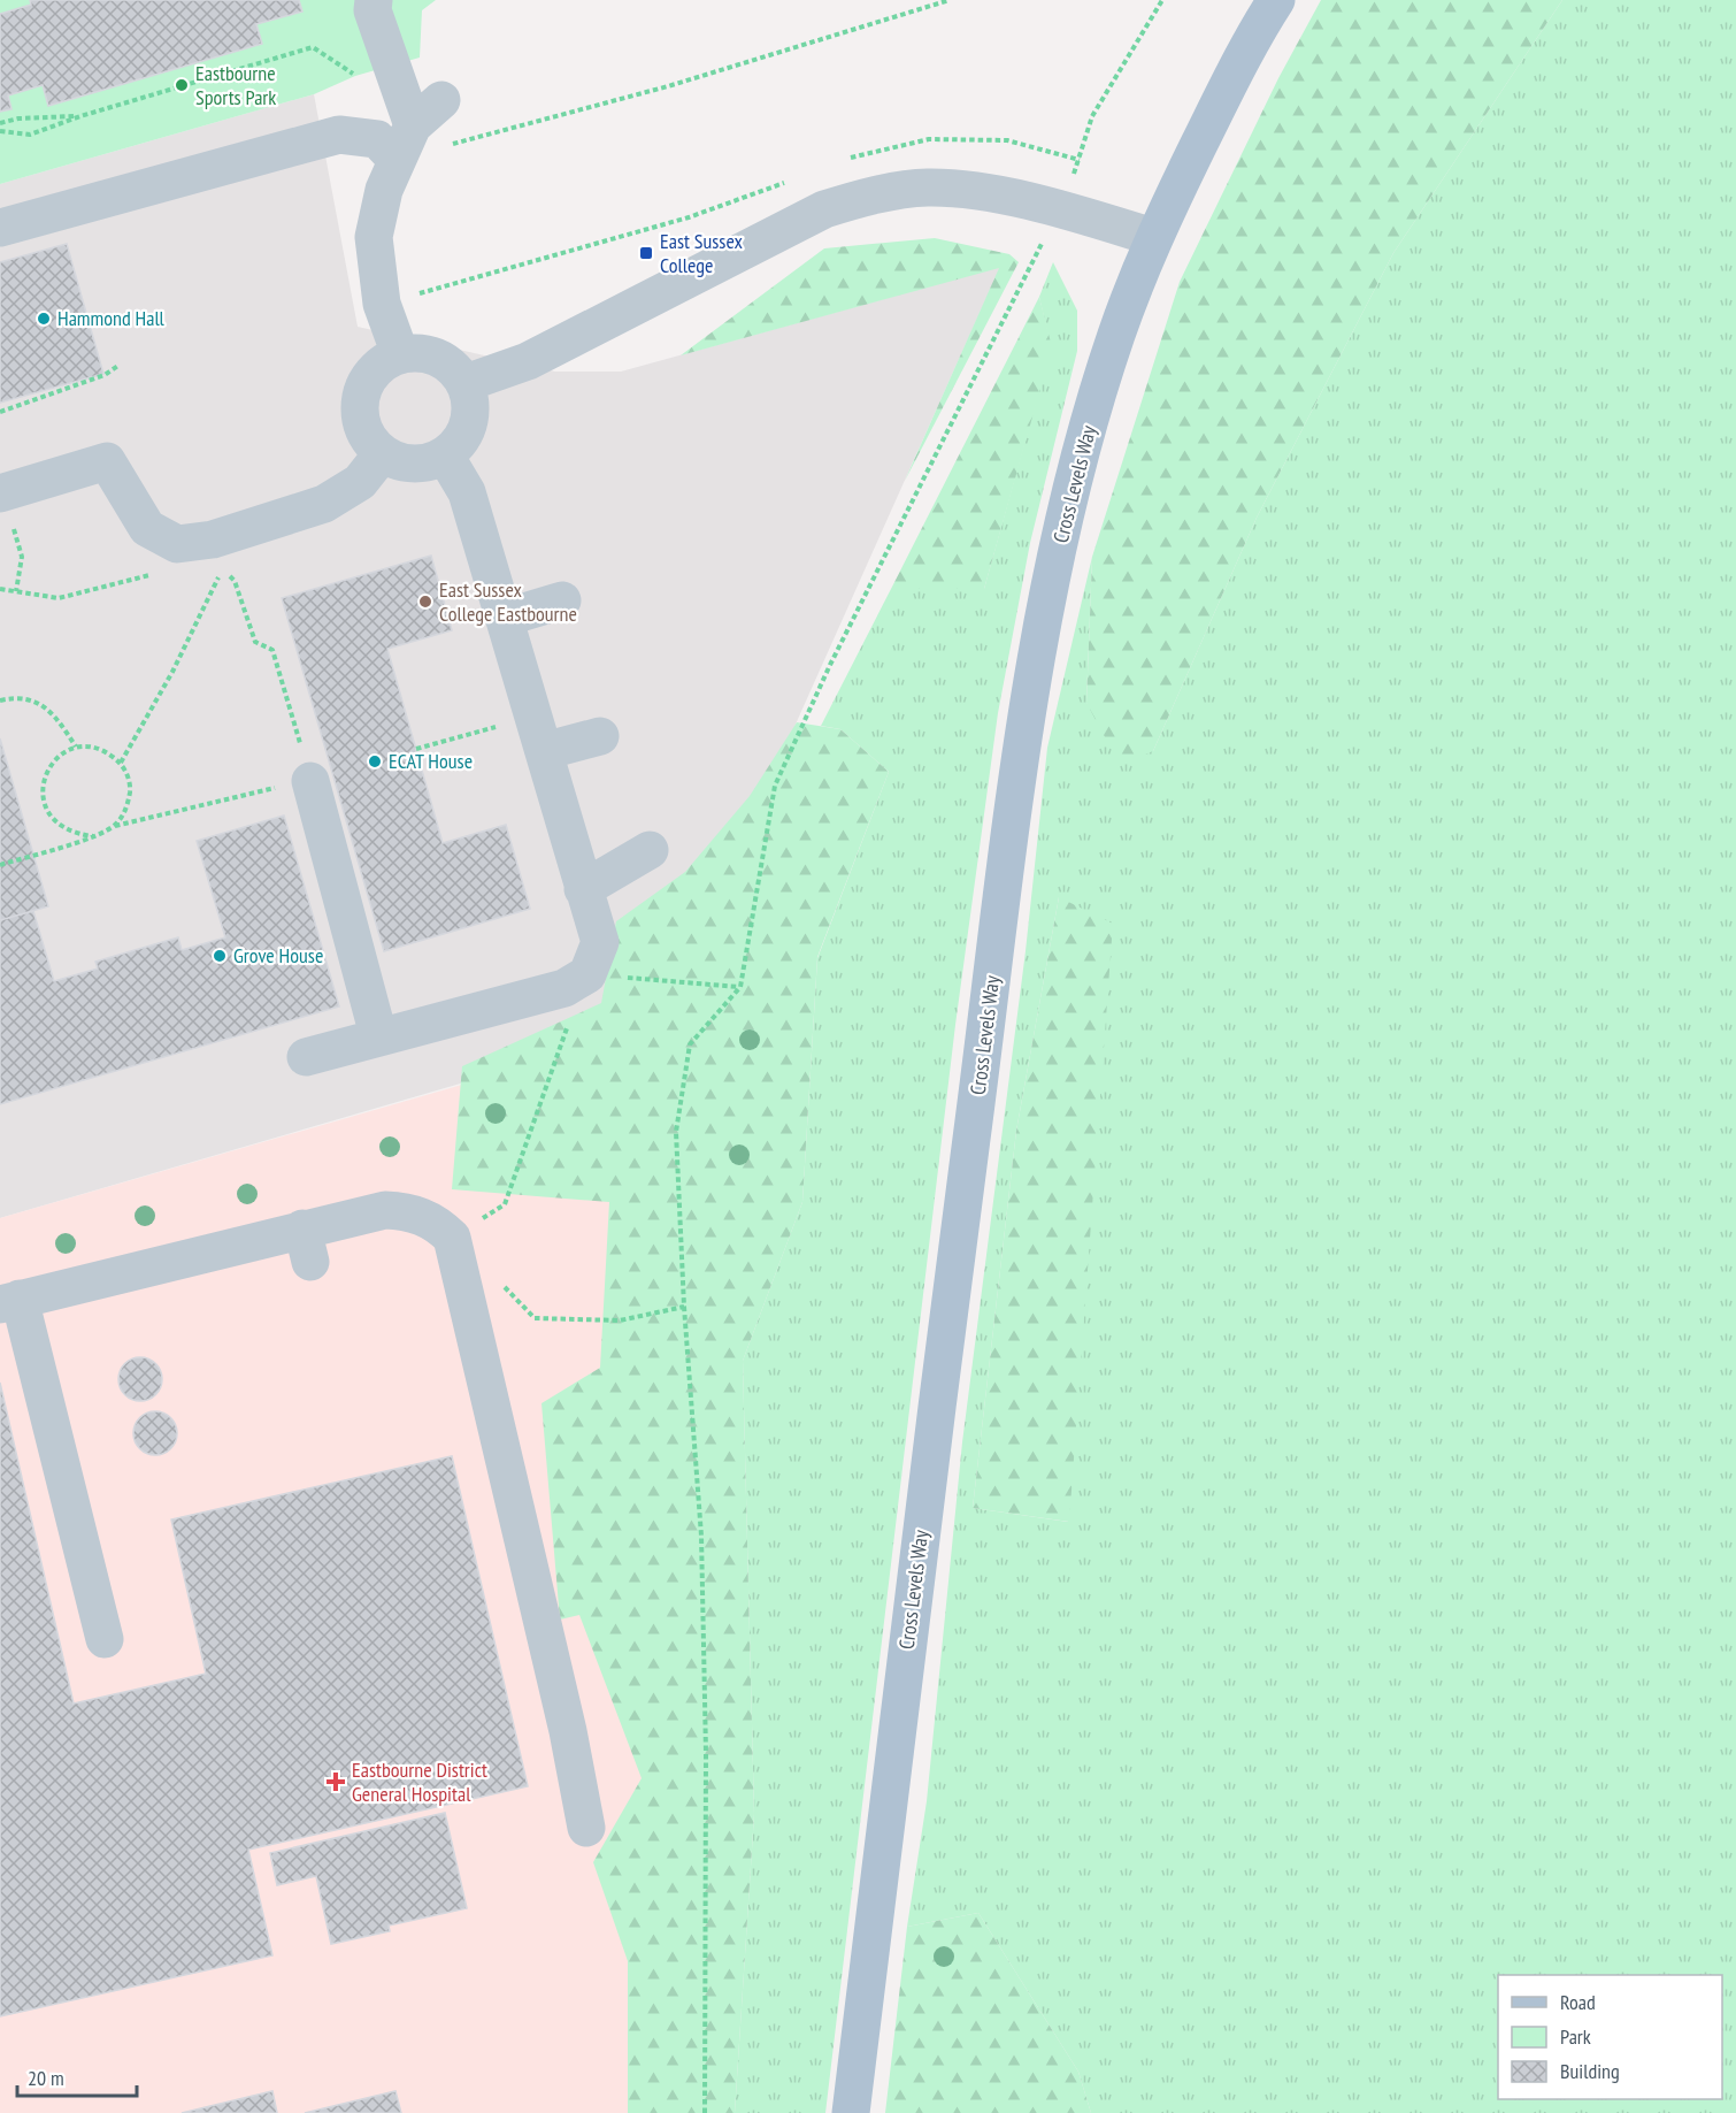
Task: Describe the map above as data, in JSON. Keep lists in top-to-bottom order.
{
  "streets": {
    "main road": ["Cross Levels Way"]
  },
  "places": {
    "other": [
      "Eastbourne Sports Park",
      "Hammond Hall",
      "East Sussex College Eastbourne",
      "ECAT House",
      "Grove House"
    ],
    "transit": ["East Sussex College"],
    "health": ["Eastbourne District General Hospital"]
  },
  "legend": ["Road", "Park", "Building"],
  "scale_bar": "20 m"
}
